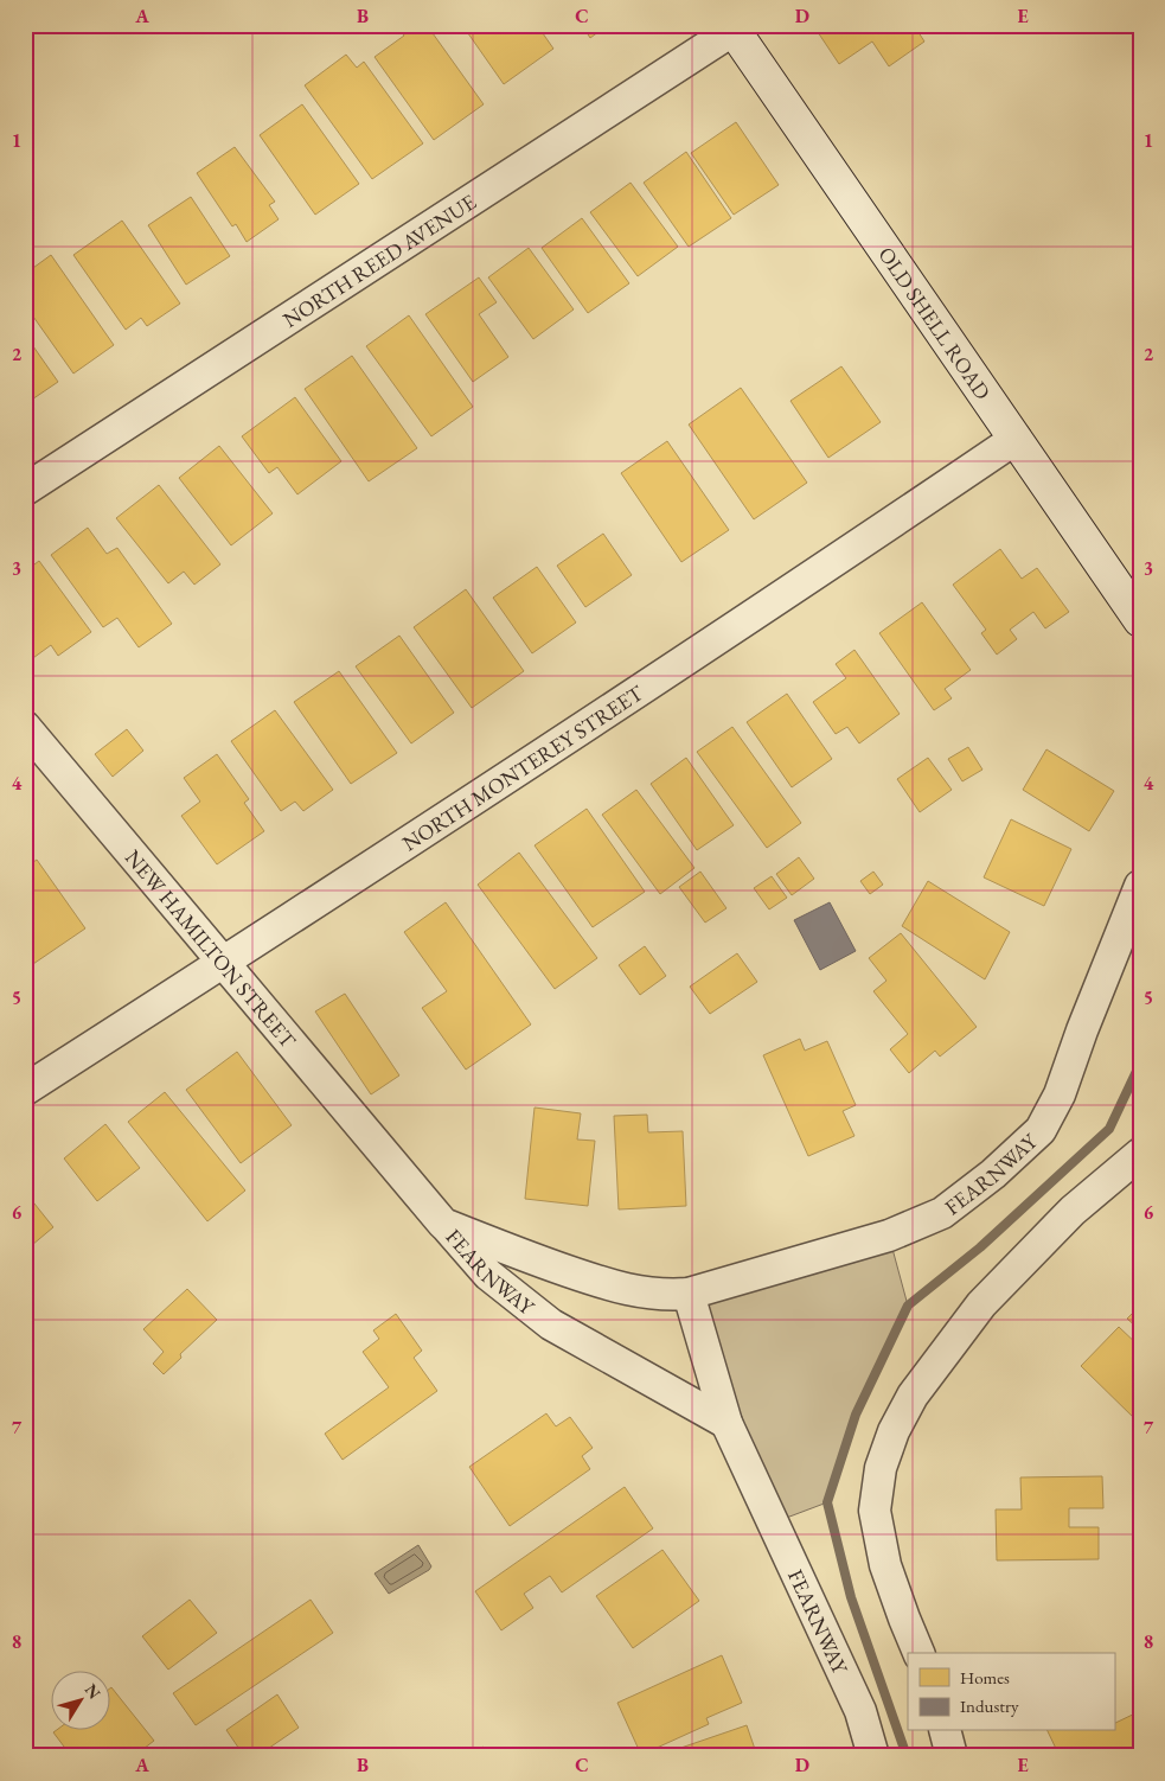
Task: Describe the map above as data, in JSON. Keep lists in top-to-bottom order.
{
  "streets": {
    "street": [
      "NORTH REED AVENUE",
      "OLD SHELL ROAD",
      "NORTH MONTEREY STREET",
      "NEW HAMILTON STREET",
      "FEARNWAY"
    ]
  },
  "crossings": [
    ["NORTH REED AVENUE", "OLD SHELL ROAD"],
    ["OLD SHELL ROAD", "NORTH MONTEREY STREET"],
    ["NORTH MONTEREY STREET", "NEW HAMILTON STREET"],
    ["NEW HAMILTON STREET", "FEARNWAY"]
  ],
  "legend": ["Homes", "Industry"],
  "north": "top right",
  "grid": {
    "columns": [
      "A",
      "B",
      "C",
      "D",
      "E"
    ],
    "rows": [
      "1",
      "2",
      "3",
      "4",
      "5",
      "6",
      "7",
      "8"
    ]
  }
}
